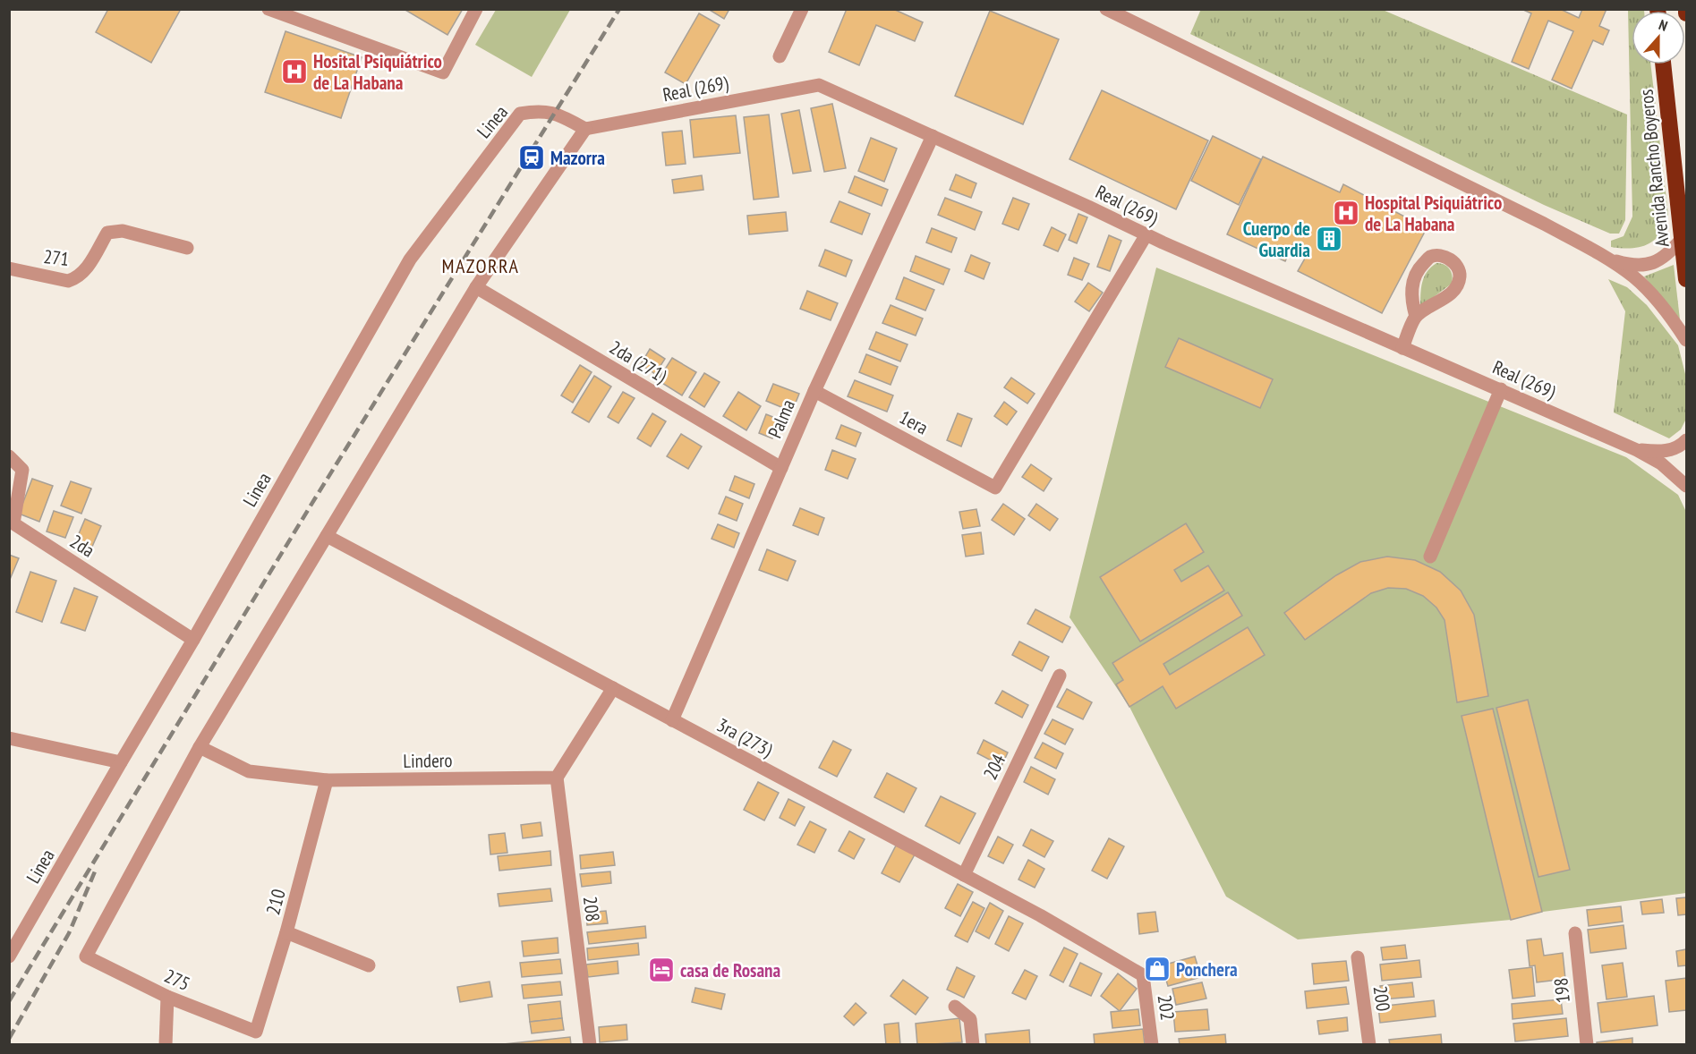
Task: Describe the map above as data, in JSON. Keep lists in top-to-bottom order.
{
  "streets": {
    "highway": ["Avenida Rancho Boyeros"],
    "street": [
      "Real (269)",
      "Linea",
      "271",
      "2da (271)",
      "Palma",
      "1era",
      "2da",
      "3ra (273)",
      "Lindero",
      "204",
      "210",
      "208",
      "275",
      "198",
      "200",
      "202"
    ]
  },
  "crossings": [
    ["Real (269)", "Linea"],
    ["Real (269)", "Palma"],
    ["Real (269)", "1era"],
    ["Linea", "2da"],
    ["2da (271)", "Palma"],
    ["Palma", "1era"],
    ["Palma", "3ra (273)"],
    ["3ra (273)", "204"],
    ["3ra (273)", "202"],
    ["Lindero", "210"],
    ["Lindero", "208"],
    ["Lindero", "275"],
    ["210", "275"]
  ],
  "districts": ["MAZORRA"],
  "places": {
    "hospital": ["Hosital Psiquiátrico de La Habana", "Hospital Psiquiátrico de La Habana"],
    "station": ["Mazorra"],
    "building": ["Cuerpo de Guardia"],
    "shop": ["Ponchera"],
    "hotel": ["casa de Rosana"]
  },
  "north": "top"
}
